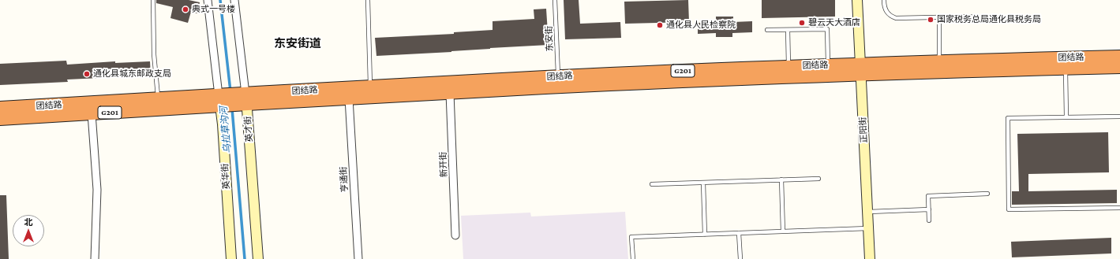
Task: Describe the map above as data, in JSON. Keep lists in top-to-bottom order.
{
  "streets": {
    "highway": ["团结路", "G201"],
    "street": [
      "英才街",
      "正阳街",
      "新开街",
      "英华街",
      "亨通街"
    ],
    "lane": ["东安街"]
  },
  "crossings": [
    ["东安街", "团结路"],
    ["团结路", "英才街"],
    ["团结路", "正阳街"],
    ["团结路", "新开街"],
    ["团结路", "英华街"],
    ["团结路", "亨通街"]
  ],
  "districts": ["东安街道"],
  "water": ["乌拉草沟河"],
  "places": [
    "典式一号楼",
    "国家税务总局通化县税务局",
    "碧云天大酒店",
    "通化县人民检察院",
    "通化县城东邮政支局"
  ],
  "north": "top"
}
